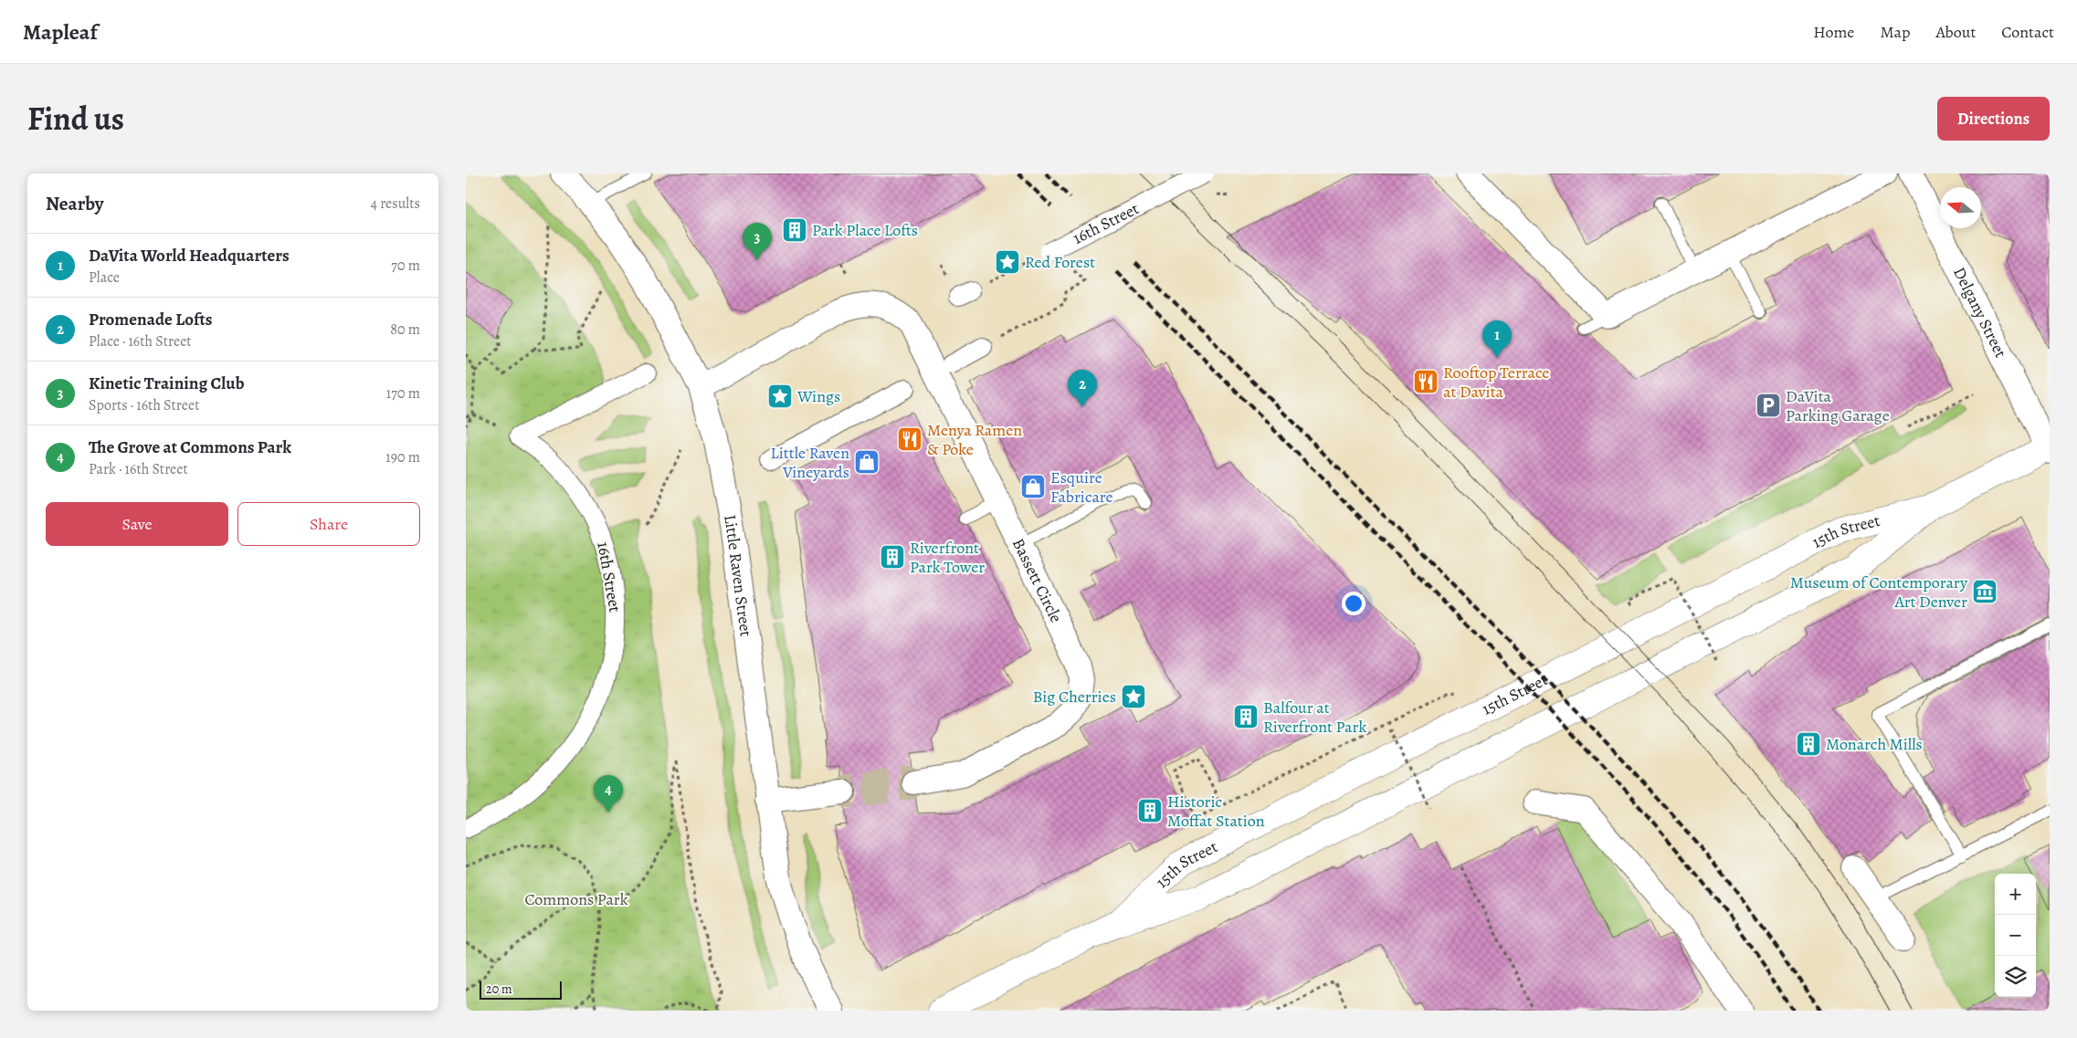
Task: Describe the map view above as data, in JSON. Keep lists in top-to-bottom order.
{
  "streets": {
    "main road": ["15th Street"],
    "street": [
      "16th Street",
      "Delgany Street",
      "Little Raven Street",
      "Bassett Circle"
    ]
  },
  "crossings": [
    ["Delgany Street", "15th Street"],
    ["Little Raven Street", "Bassett Circle"]
  ],
  "parks": ["Commons Park"],
  "places": {
    "building": [
      "Park Place Lofts",
      "Riverfront Park Tower",
      "Balfour at Riverfront Park",
      "Monarch Mills",
      "Historic Moffat Station"
    ],
    "place": ["Red Forest", "Wings", "Big Cherries"],
    "restaurant": ["Rooftop Terrace at Davita", "Menya Ramen & Poke"],
    "parking": ["DaVita Parking Garage"],
    "shop": ["Little Raven Vineyards", "Esquire Fabricare"],
    "museum": ["Museum of Contemporary Art Denver"]
  },
  "scale_bar": "20 m",
  "north": "left",
  "page": {
    "header": "Mapleaf",
    "nav": [
      "Home",
      "Map",
      "About",
      "Contact"
    ],
    "title": "Find us",
    "buttons": [
      "Directions",
      ["Save", "Share"]
    ],
    "heading": ["Nearby", "4 results"],
    "pins": [
      "3",
      "1",
      "2",
      "4"
    ],
    "list": [
      {
        "mark": "1",
        "name": "DaVita World Headquarters",
        "note": "Place",
        "value": "70 m"
      },
      {
        "mark": "2",
        "name": "Promenade Lofts",
        "note": "Place · 16th Street",
        "value": "80 m"
      },
      {
        "mark": "3",
        "name": "Kinetic Training Club",
        "note": "Sports · 16th Street",
        "value": "170 m"
      },
      {
        "mark": "4",
        "name": "The Grove at Commons Park",
        "note": "Park · 16th Street",
        "value": "190 m"
      }
    ],
    "map_buttons": ["+", "−"],
    "scale": "20 m"
  }
}
